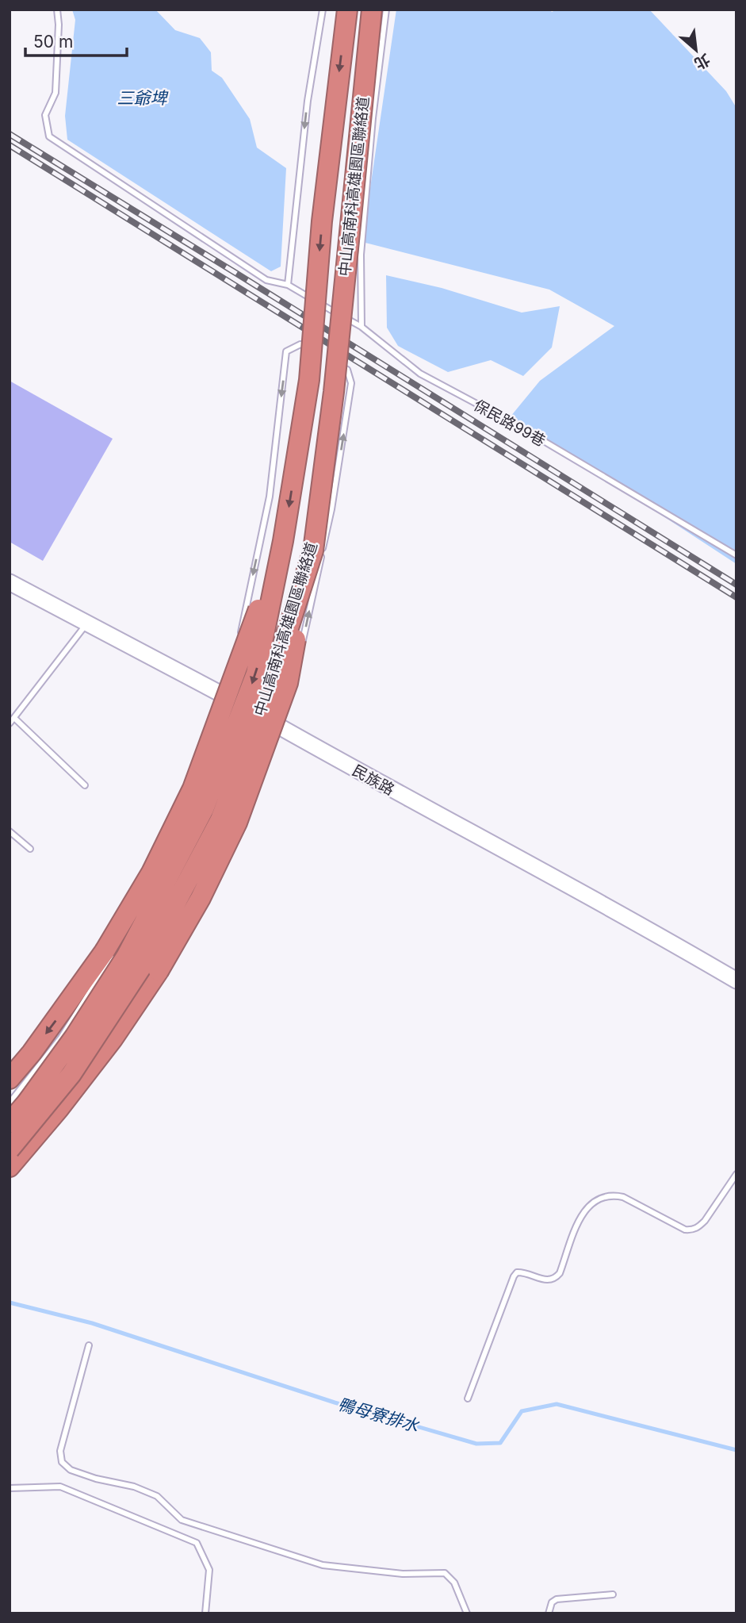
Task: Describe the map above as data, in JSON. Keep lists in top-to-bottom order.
{
  "streets": {
    "highway": ["中山高南科高雄園區聯絡道"],
    "street": ["民族路"],
    "lane": ["保民路99巷"]
  },
  "water": ["三爺埤", "鴨母寮排水"],
  "scale_bar": "50 m",
  "north": "bottom right"
}
